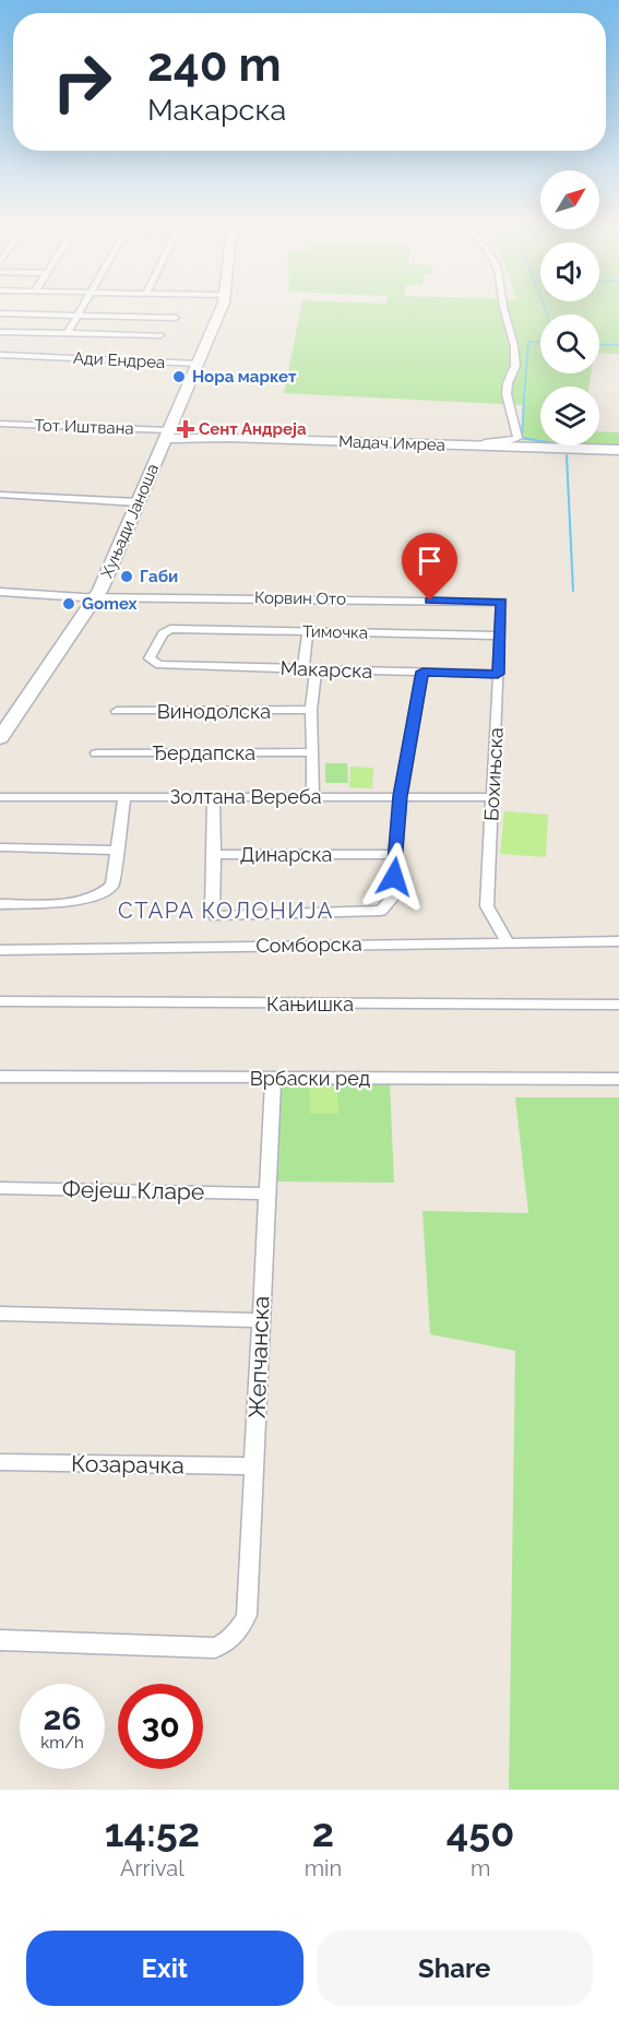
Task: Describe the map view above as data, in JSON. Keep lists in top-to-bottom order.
{
  "streets": {
    "street": [
      "Ади Ендреа",
      "Тот Иштвана",
      "Мадач Имреа",
      "Хуњади Јаноша",
      "Корвин Ото",
      "Тимочка",
      "Макарска",
      "Винодолска",
      "Ђердапска",
      "Бохињска",
      "Золтана Вереба",
      "Динарска",
      "Сомборска",
      "Кањишка",
      "Врбаски ред",
      "Фејеш Кларе",
      "Жепчанска",
      "Козарачка"
    ]
  },
  "crossings": [
    ["Ади Ендреа", "Хуњади Јаноша"],
    ["Тот Иштвана", "Мадач Имреа"],
    ["Тот Иштвана", "Хуњади Јаноша"],
    ["Мадач Имреа", "Хуњади Јаноша"],
    ["Хуњади Јаноша", "Корвин Ото"],
    ["Корвин Ото", "Бохињска"],
    ["Тимочка", "Макарска"],
    ["Тимочка", "Бохињска"],
    ["Макарска", "Бохињска"],
    ["Бохињска", "Золтана Вереба"],
    ["Бохињска", "Сомборска"],
    ["Врбаски ред", "Жепчанска"],
    ["Фејеш Кларе", "Жепчанска"],
    ["Жепчанска", "Козарачка"]
  ],
  "districts": ["СТАРА КОЛОНИЈА"],
  "places": {
    "other": ["Нора маркет", "Габи", "Gomex"],
    "health": ["Сент Андреја"]
  },
  "north": "top right",
  "page": {
    "turn": ["240 m", "Макарска"],
    "speed": "26 km/h",
    "limit": "30",
    "eta": [
      "14:52",
      "Arrival",
      "2",
      "min",
      "450",
      "m"
    ],
    "buttons": ["Exit", "Share"]
  }
}
